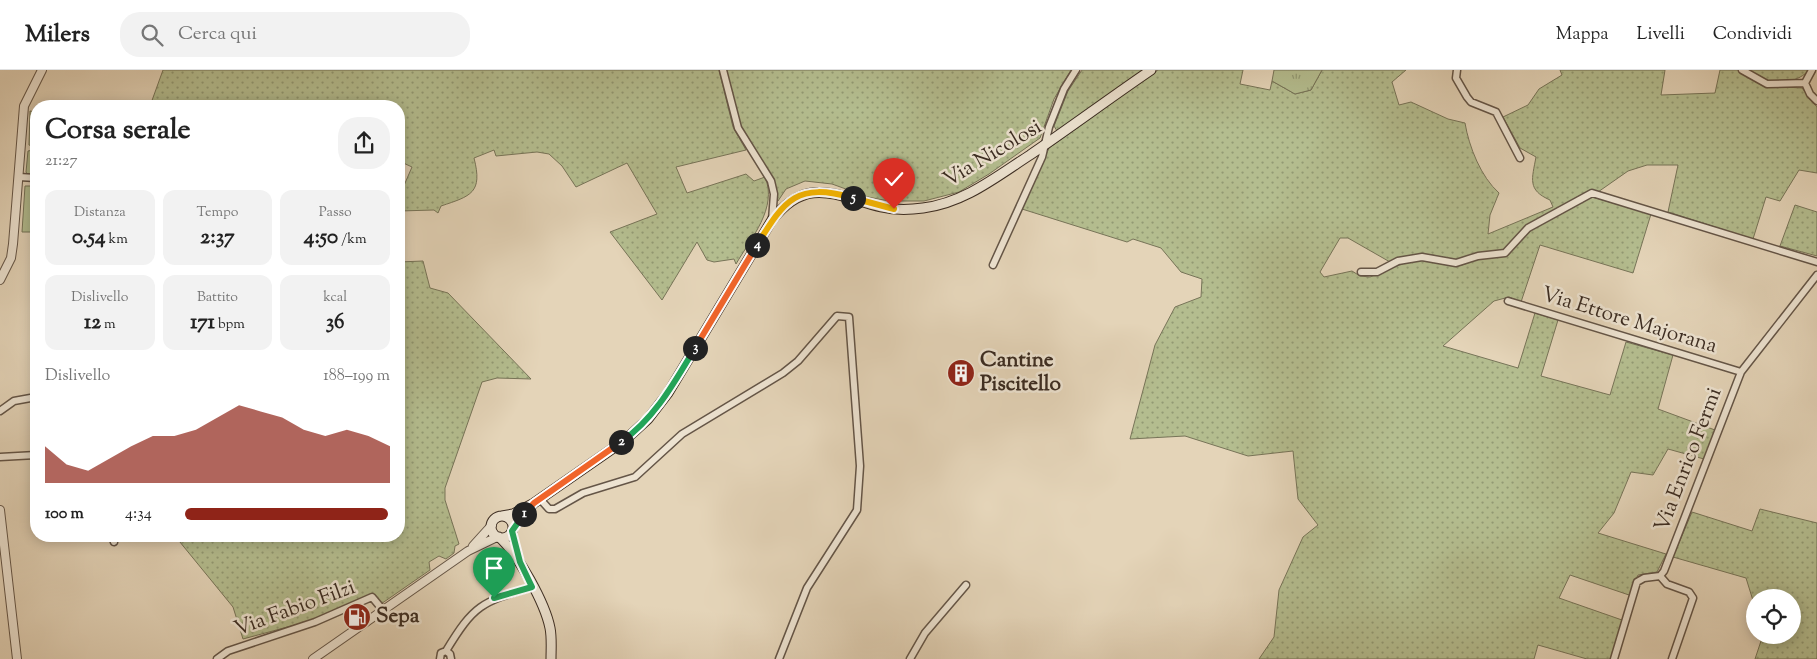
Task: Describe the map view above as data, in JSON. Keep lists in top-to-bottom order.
{
  "streets": {
    "main road": ["Via Nicolosi"],
    "street": ["Via Ettore Majorana", "Via Enrico Fermi", "Via Fabio Filzi"]
  },
  "crossings": [
    ["Via Ettore Majorana", "Via Enrico Fermi"]
  ],
  "places": {
    "building": ["Cantine Piscitello"],
    "fuel station": ["Sepa"]
  },
  "page": {
    "header": "Milers",
    "search": "Cerca qui",
    "nav": ["Mappa", "Livelli", "Condividi"],
    "heading": ["Corsa serale", "21:27"],
    "stats": [
      ["Distanza", "0.54 km"],
      ["Tempo", "2:37"],
      ["Passo", "4:50 /km"],
      ["Dislivello", "12 m"],
      ["Battito", "171 bpm"],
      ["kcal", "36"]
    ],
    "pins": [
      "5",
      "4",
      "3",
      "2",
      "1"
    ],
    "chart": ["Dislivello", "188–199 m"],
    "list": [
      {
        "name": "100 m",
        "note": "4:34"
      }
    ]
  }
}
